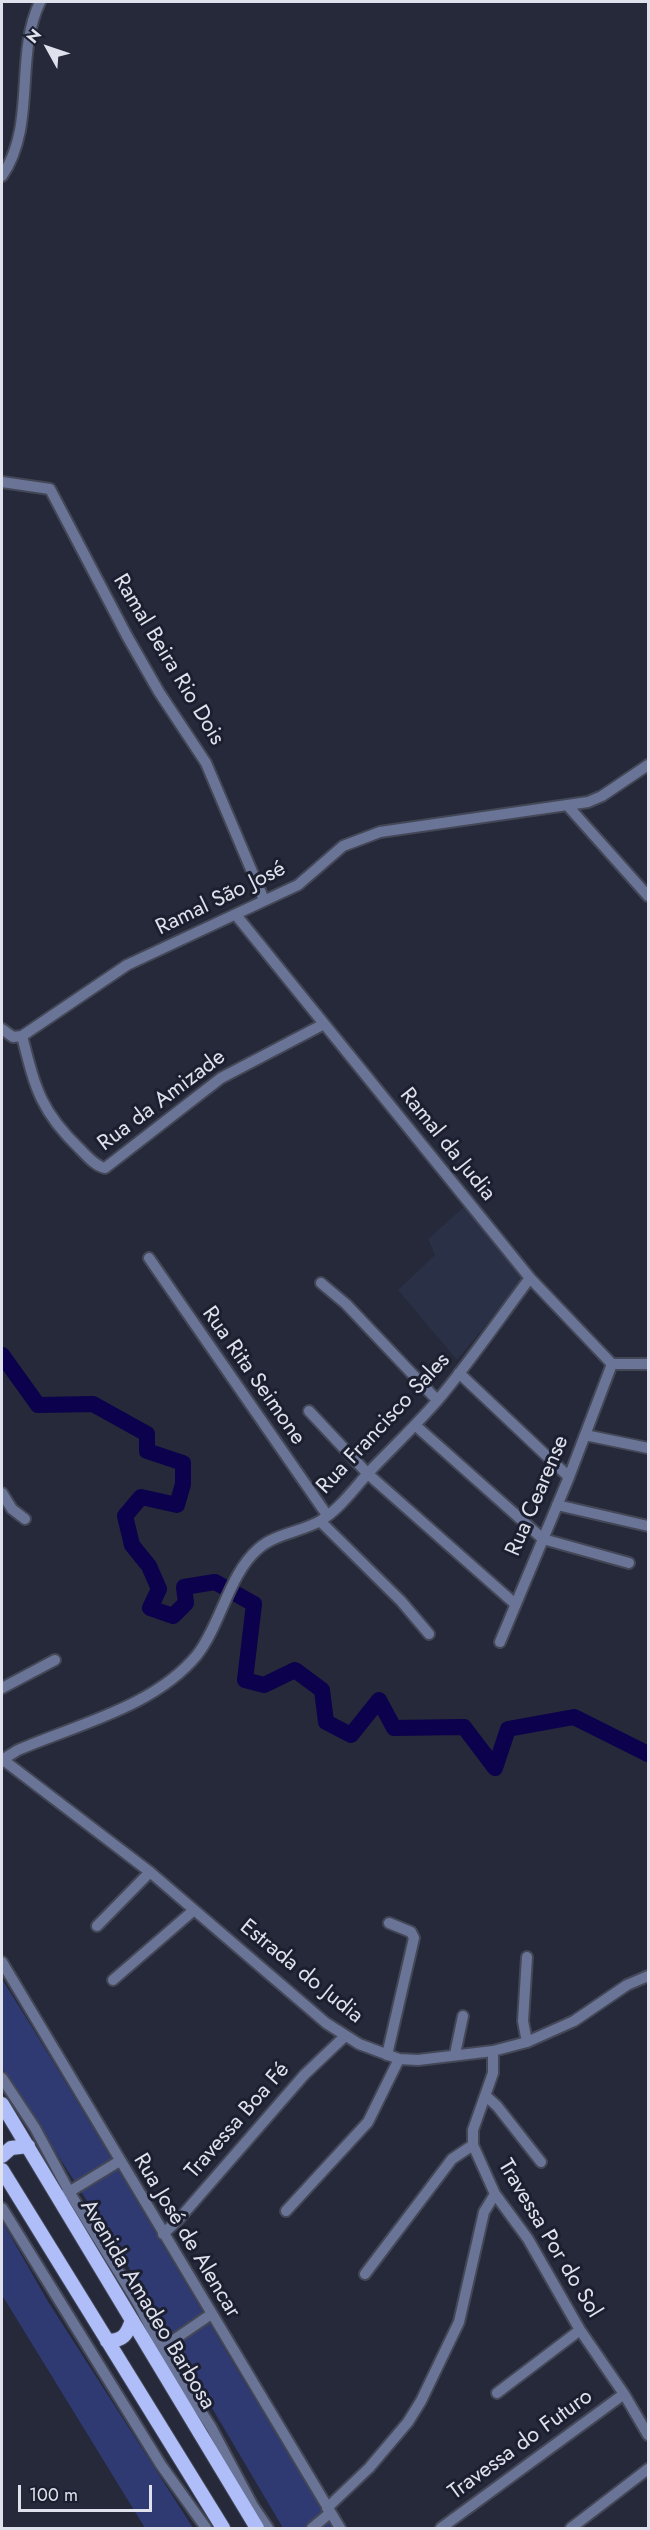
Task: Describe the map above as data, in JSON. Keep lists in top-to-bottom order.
{
  "streets": {
    "main road": ["Avenida Amadeo Barbosa"],
    "street": [
      "Ramal Beira Rio Dois",
      "Ramal São José",
      "Rua da Amizade",
      "Ramal da Judia",
      "Rua Rita Seimone",
      "Rua Francisco Sales",
      "Rua Cearense",
      "Estrada do Judia",
      "Travessa Boa Fé",
      "Rua José de Alencar",
      "Travessa Por do Sol",
      "Travessa do Futuro"
    ]
  },
  "crossings": [
    ["Ramal Beira Rio Dois", "Ramal São José"],
    ["Ramal São José", "Rua da Amizade"],
    ["Ramal São José", "Ramal da Judia"],
    ["Rua da Amizade", "Ramal da Judia"],
    ["Ramal da Judia", "Rua Francisco Sales"],
    ["Ramal da Judia", "Rua Cearense"],
    ["Rua Rita Seimone", "Rua Francisco Sales"],
    ["Rua Francisco Sales", "Estrada do Judia"],
    ["Estrada do Judia", "Travessa Boa Fé"],
    ["Estrada do Judia", "Travessa Por do Sol"],
    ["Travessa Boa Fé", "Rua José de Alencar"],
    ["Travessa Por do Sol", "Travessa do Futuro"]
  ],
  "scale_bar": "100 m",
  "north": "top left"
}
